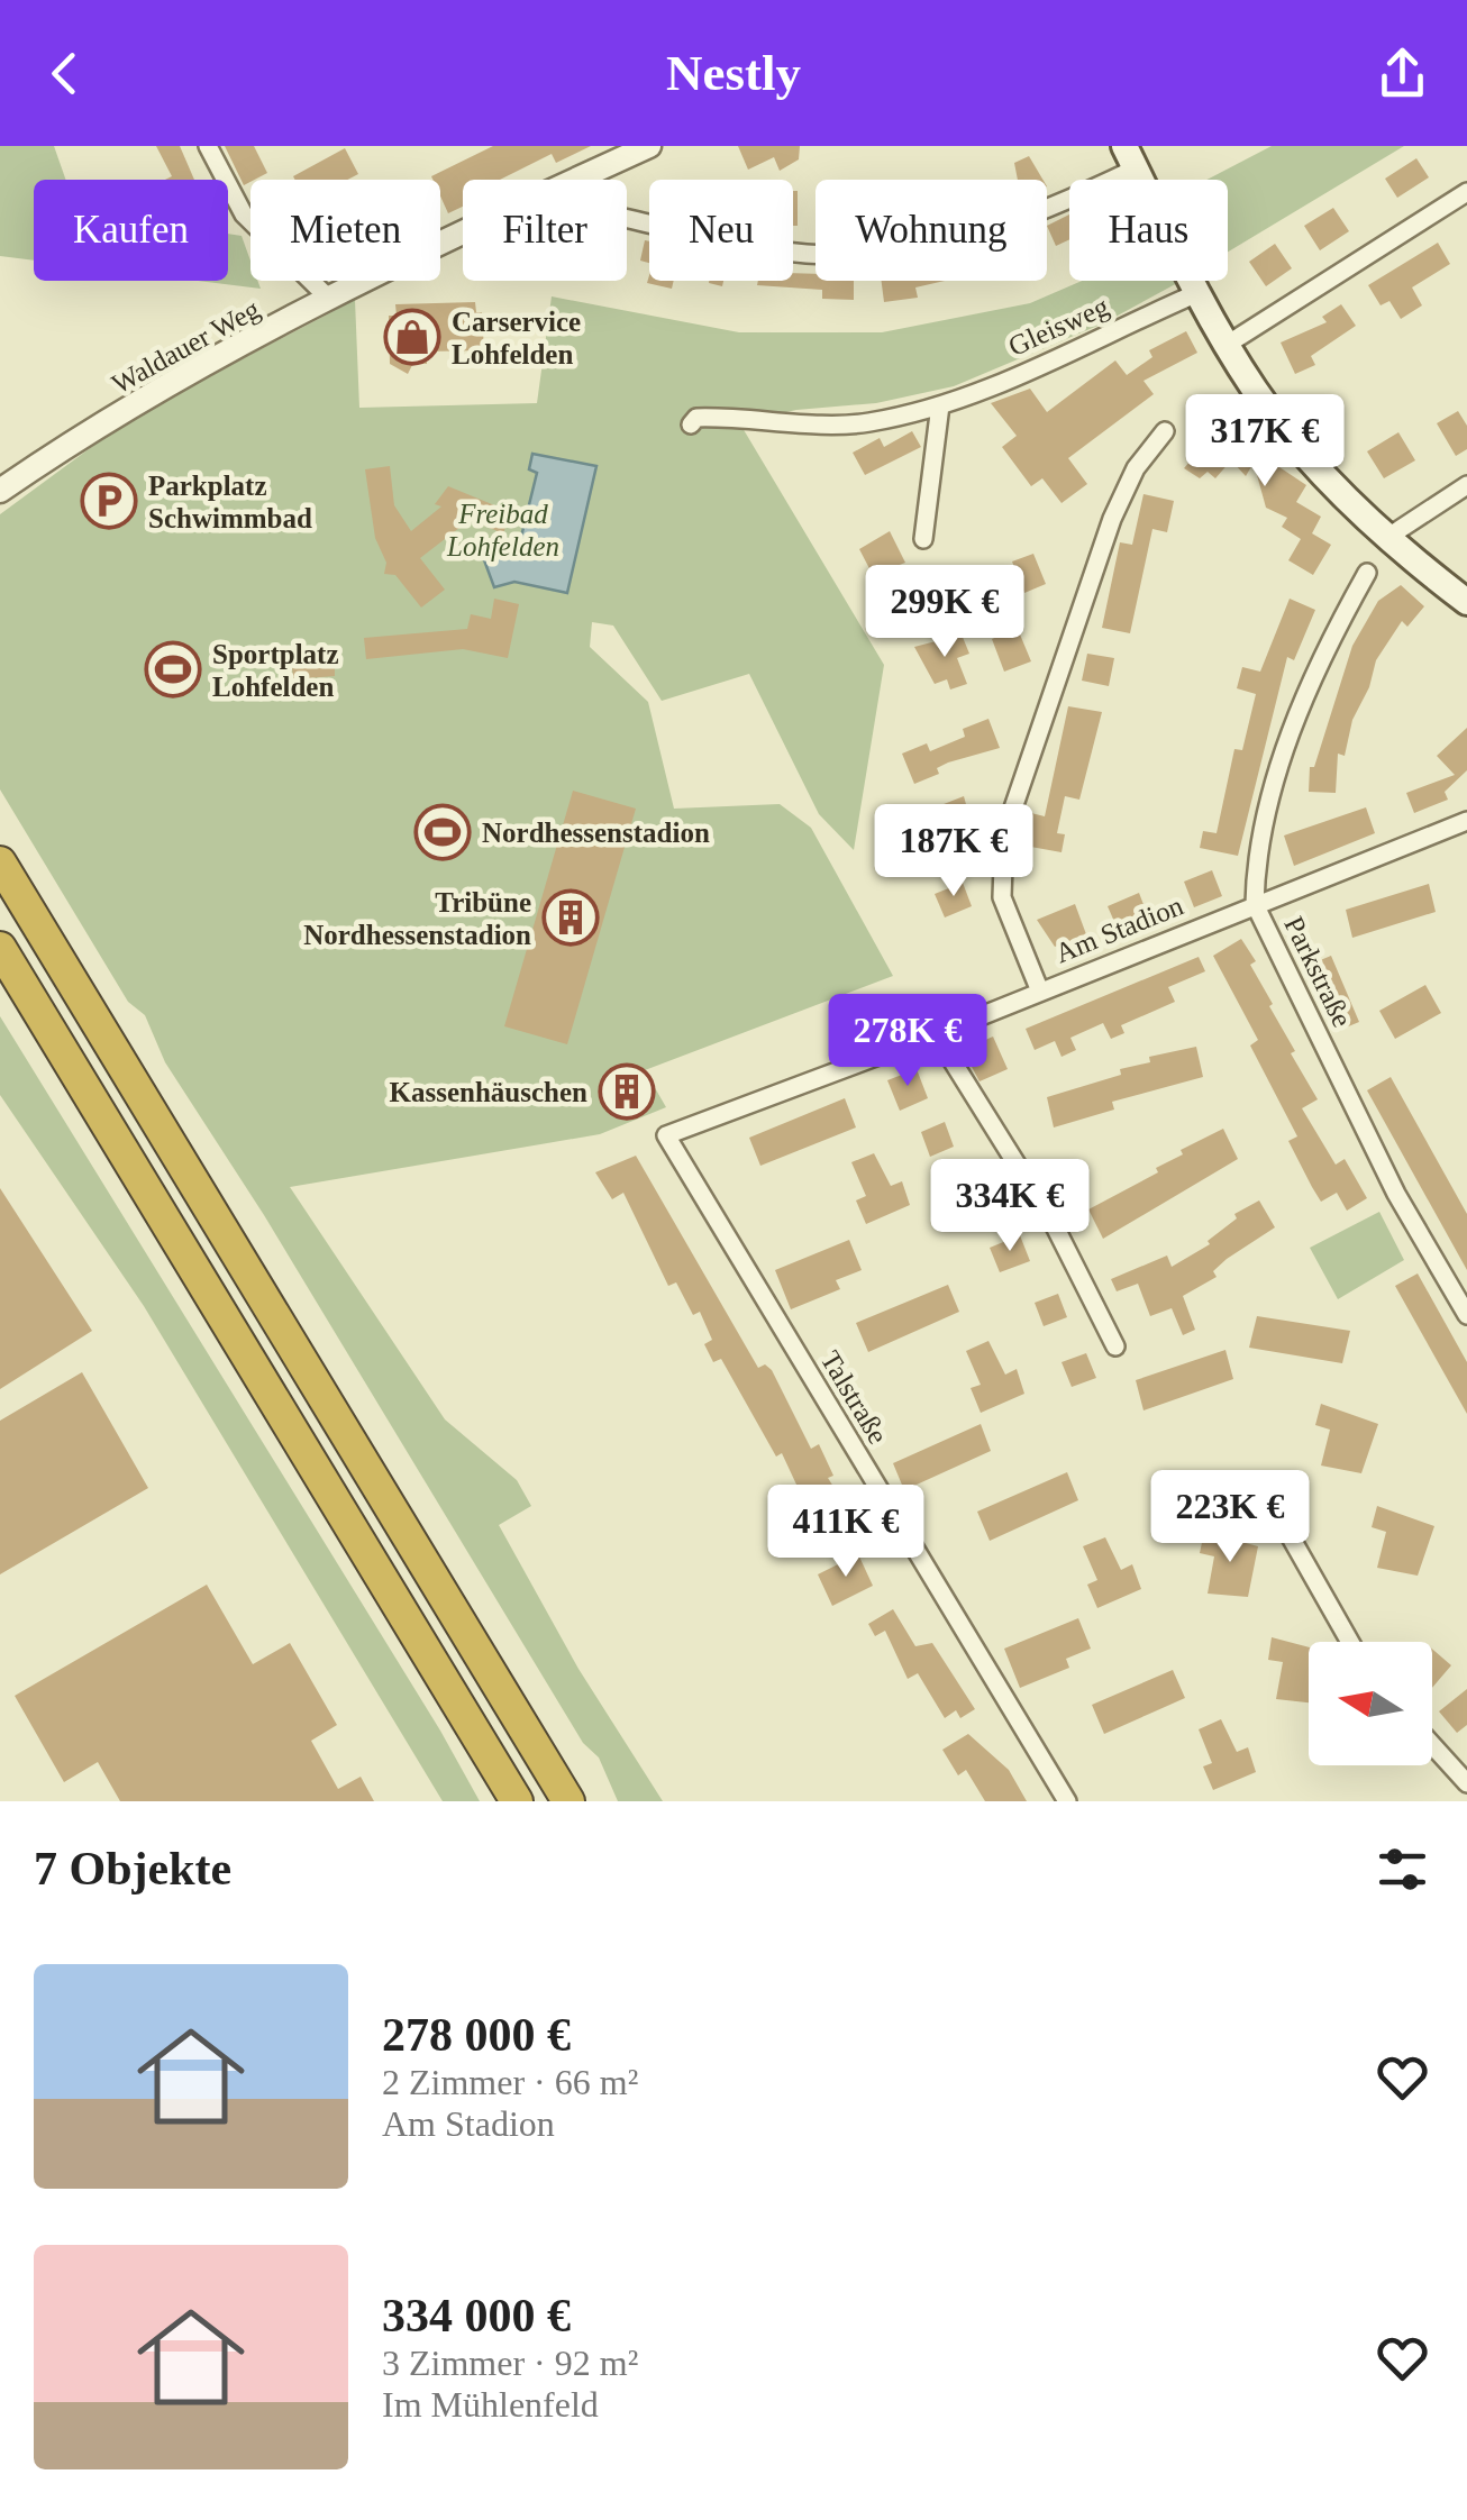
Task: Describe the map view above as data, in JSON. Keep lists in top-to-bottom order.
{
  "streets": {
    "street": [
      "Gleisweg",
      "Waldauer Weg",
      "Am Stadion",
      "Parkstraße",
      "Talstraße"
    ]
  },
  "crossings": [
    ["Am Stadion", "Parkstraße"],
    ["Am Stadion", "Talstraße"]
  ],
  "parks": ["Freibad Lohfelden"],
  "places": {
    "shop": ["Carservice Lohfelden"],
    "parking": ["Parkplatz Schwimmbad"],
    "sports": ["Sportplatz Lohfelden", "Nordhessenstadion"],
    "building": ["Tribüne Nordhessenstadion", "Kassenhäuschen"]
  },
  "north": "left",
  "page": {
    "header": "Nestly",
    "chip": [
      "Kaufen",
      "Mieten",
      "Filter",
      "Neu",
      "Wohnung",
      "Haus"
    ],
    "price": [
      "317K €",
      "299K €",
      "187K €",
      "278K €",
      "334K €",
      "223K €",
      "411K €"
    ],
    "heading": "7 Objekte",
    "list": [
      {
        "name": "278 000 €",
        "note": "2 Zimmer · 66 m² · Am Stadion"
      },
      {
        "name": "334 000 €",
        "note": "3 Zimmer · 92 m² · Im Mühlenfeld"
      }
    ]
  }
}
